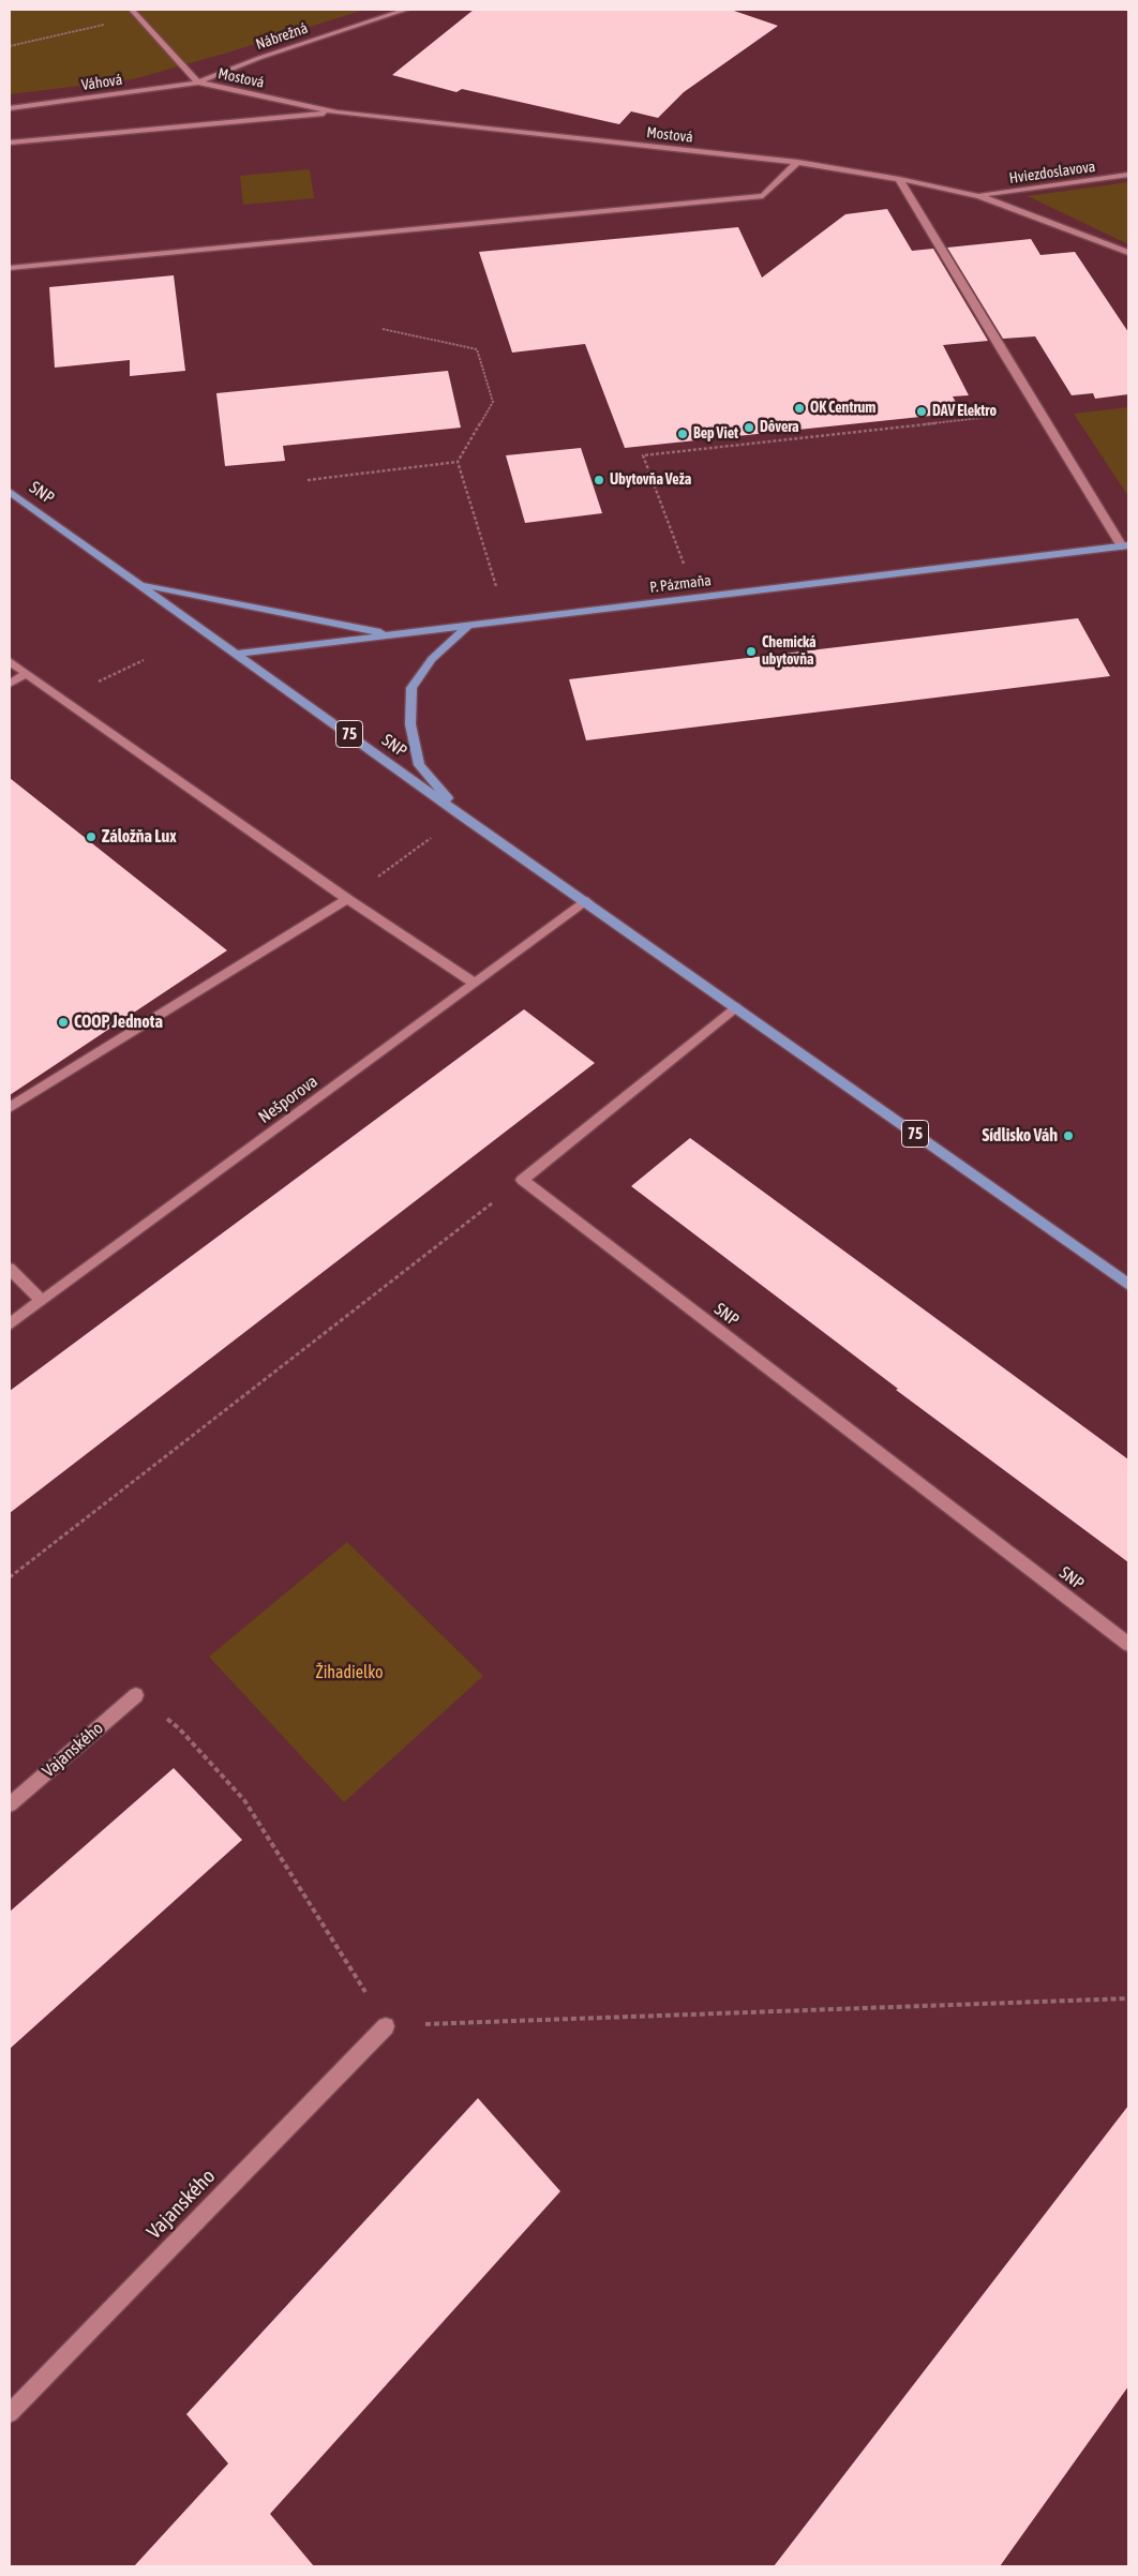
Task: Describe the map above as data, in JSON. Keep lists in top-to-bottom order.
{
  "streets": {
    "main road": ["SNP", "P. Pázmaňa", "75"],
    "street": [
      "Nábrežná",
      "Mostová",
      "Váhová",
      "Hviezdoslavova",
      "Nešporova",
      "Vajanského"
    ]
  },
  "crossings": [
    ["Nábrežná", "Mostová"],
    ["Nábrežná", "Váhová"],
    ["Mostová", "Váhová"],
    ["Mostová", "Hviezdoslavova"],
    ["SNP", "P. Pázmaňa"],
    ["SNP", "Nešporova"]
  ],
  "parks": ["Žihadielko"],
  "places": [
    "OK Centrum",
    "DAV Elektro",
    "Dôvera",
    "Bep Viet",
    "Ubytovňa Veža",
    "Chemická ubytovňa",
    "Záložňa Lux",
    "COOP Jednota",
    "Sídlisko Váh"
  ]
}
